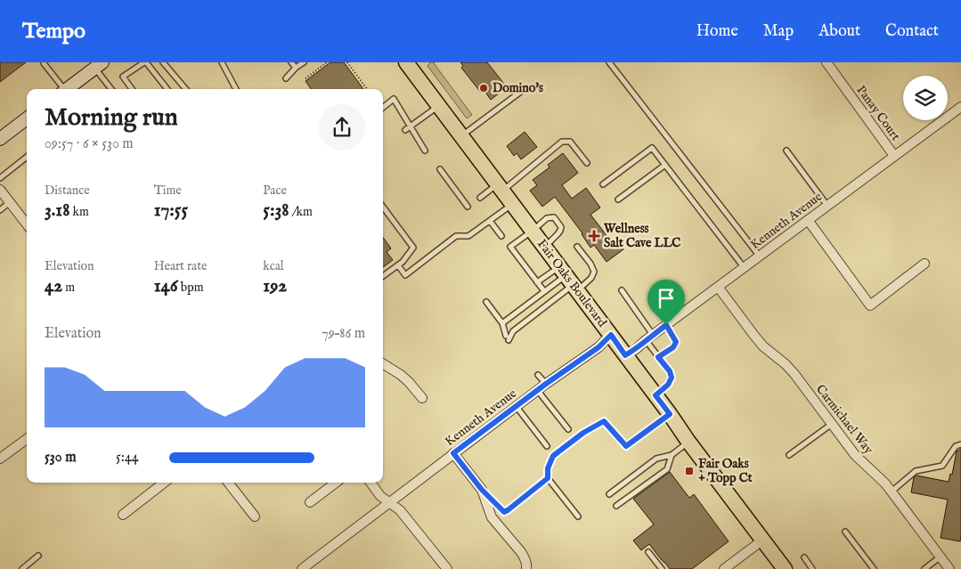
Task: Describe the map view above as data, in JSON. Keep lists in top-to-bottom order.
{
  "streets": {
    "main road": ["Fair Oaks Boulevard"],
    "street": ["Panay Court", "Kenneth Avenue", "Carmichael Way"]
  },
  "crossings": [
    ["Panay Court", "Kenneth Avenue"],
    ["Kenneth Avenue", "Fair Oaks Boulevard"],
    ["Kenneth Avenue", "Carmichael Way"]
  ],
  "places": {
    "other": ["Domino's"],
    "health": ["Wellness Salt Cave LLC"],
    "transit": ["Fair Oaks + Topp Ct"]
  },
  "page": {
    "header": "Tempo",
    "nav": [
      "Home",
      "Map",
      "About",
      "Contact"
    ],
    "heading": ["Morning run", "09:57 · 6 × 530 m"],
    "stats": [
      ["Distance", "3.18 km"],
      ["Time", "17:55"],
      ["Pace", "5:38 /km"],
      ["Elevation", "42 m"],
      ["Heart rate", "146 bpm"],
      ["kcal", "192"]
    ],
    "chart": ["Elevation", "79–86 m"],
    "list": [
      {
        "name": "530 m",
        "note": "5:44"
      }
    ]
  }
}
